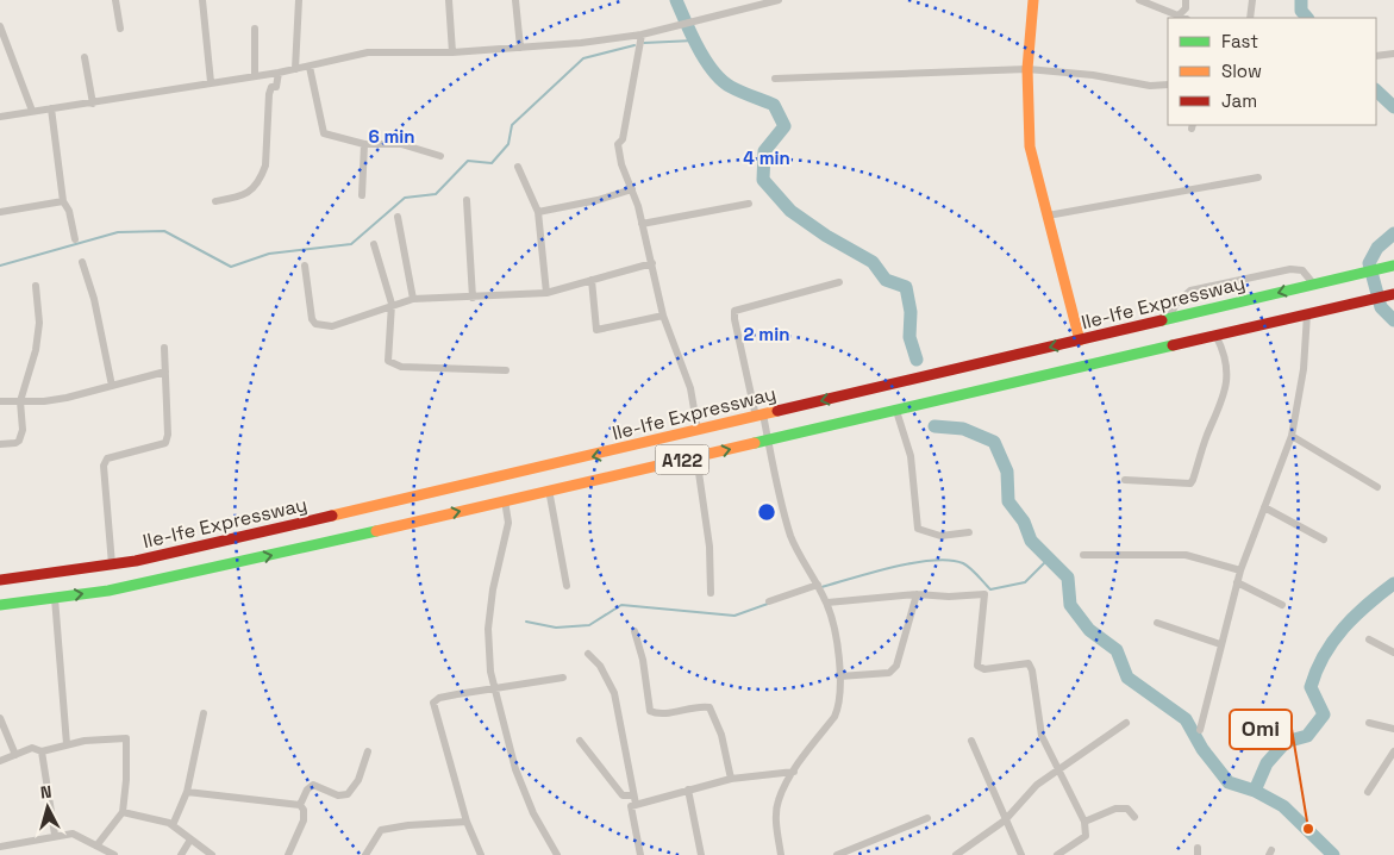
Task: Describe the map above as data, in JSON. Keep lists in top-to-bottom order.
{
  "streets": {
    "main road": ["Ile-Ife Expressway", "A122"]
  },
  "places": ["Omi"],
  "legend": ["Fast", "Slow", "Jam"],
  "north": "top",
  "rings": ["6 min", "4 min", "2 min"]
}
